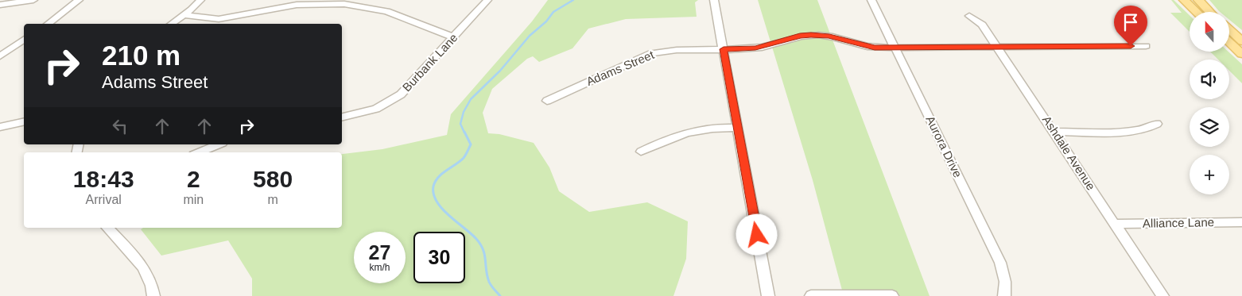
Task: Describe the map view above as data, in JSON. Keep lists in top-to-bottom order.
{
  "streets": {
    "street": [
      "Burbank Lane",
      "Adams Street",
      "Aurora Drive",
      "Ashdale Avenue",
      "Alliance Lane"
    ]
  },
  "crossings": [
    ["Adams Street", "Aurora Drive"],
    ["Adams Street", "Ashdale Avenue"],
    ["Ashdale Avenue", "Alliance Lane"]
  ],
  "north": "top",
  "page": {
    "map_buttons": "+",
    "turn": ["210 m", "Adams Street"],
    "eta": [
      "18:43",
      "Arrival",
      "2",
      "min",
      "580",
      "m"
    ],
    "speed": "27 km/h",
    "limit": "30"
  }
}
